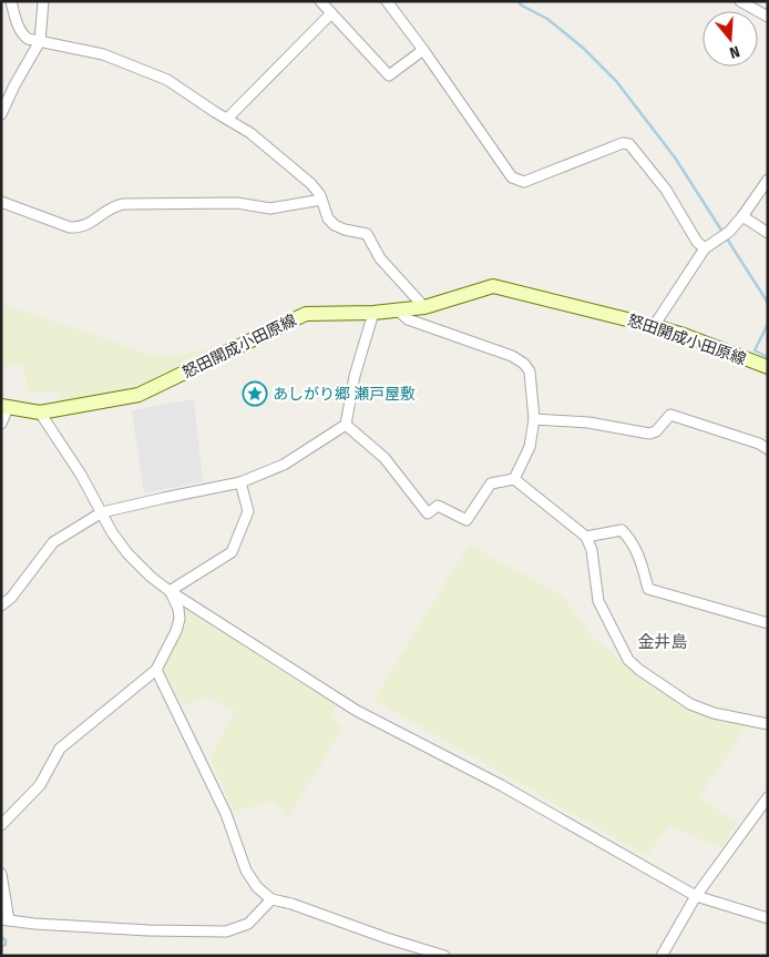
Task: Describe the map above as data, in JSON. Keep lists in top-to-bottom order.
{
  "streets": {
    "main road": ["怒田開成小田原線"]
  },
  "districts": ["金井島"],
  "places": {
    "place": ["あしがり郷 瀬戸屋敷"]
  },
  "north": "bottom"
}
